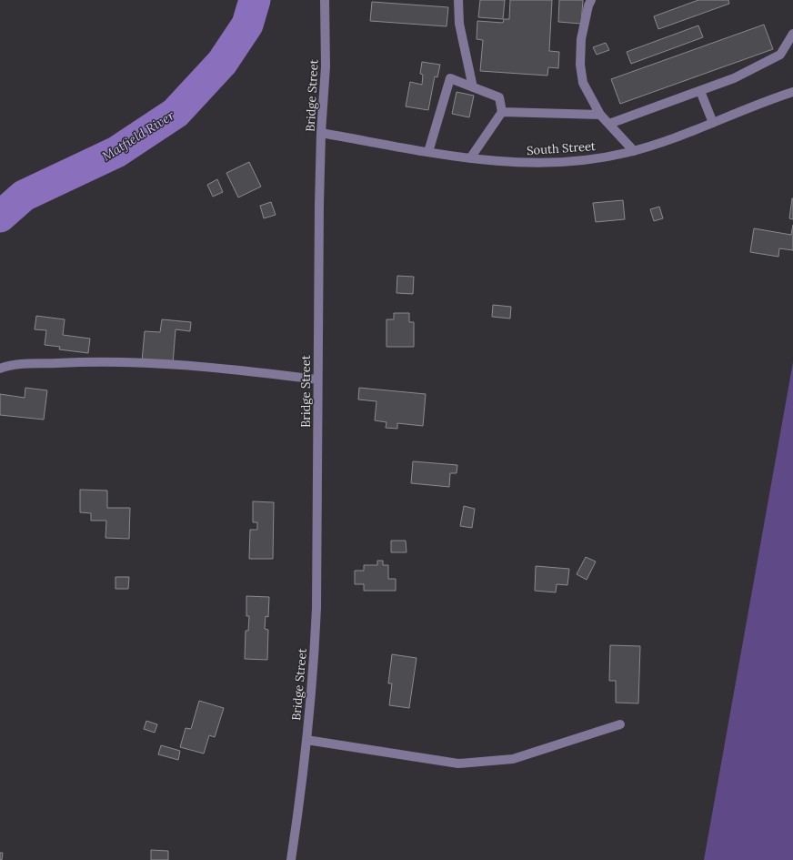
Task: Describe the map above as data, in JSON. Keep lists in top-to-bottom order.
{
  "streets": {
    "street": ["Bridge Street", "South Street"]
  },
  "crossings": [
    ["Bridge Street", "South Street"]
  ],
  "water": ["Matfield River"]
}
